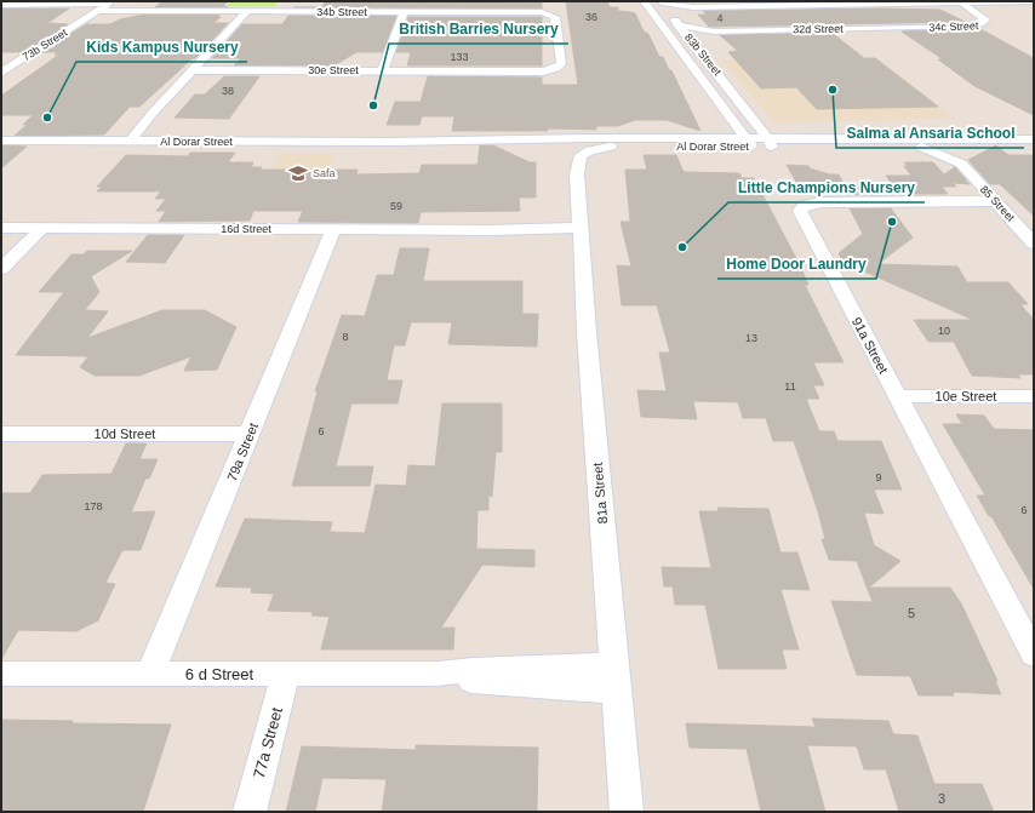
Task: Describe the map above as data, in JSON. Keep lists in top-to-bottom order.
{
  "streets": {
    "street": [
      "34b Street",
      "34c Street",
      "32d Street",
      "73b Street",
      "83b Street",
      "30e Street",
      "Al Dorar Street",
      "85 Street",
      "16d Street",
      "91a Street",
      "10e Street",
      "10d Street",
      "79a Street",
      "81a Street",
      "6 d Street",
      "77a Street"
    ]
  },
  "crossings": [
    ["34b Street", "73b Street"],
    ["34b Street", "30e Street"],
    ["34c Street", "32d Street"],
    ["34c Street", "83b Street"],
    ["32d Street", "83b Street"],
    ["83b Street", "Al Dorar Street"],
    ["Al Dorar Street", "85 Street"],
    ["Al Dorar Street", "81a Street"],
    ["85 Street", "91a Street"],
    ["16d Street", "79a Street"],
    ["16d Street", "81a Street"],
    ["91a Street", "10e Street"],
    ["10d Street", "79a Street"],
    ["79a Street", "6 d Street"],
    ["81a Street", "6 d Street"],
    ["6 d Street", "77a Street"]
  ],
  "places": {
    "other": [
      "Salma al Ansaria School",
      "British Barries Nursery",
      "Kids Kampus Nursery",
      "Home Door Laundry",
      "Little Champions Nursery"
    ],
    "school or university": ["Safa"]
  },
  "house_numbers": [
    "36",
    "4",
    "133",
    "38",
    "59",
    "10",
    "8",
    "13",
    "11",
    "6",
    "9",
    "178",
    "6",
    "5",
    "3"
  ]
}
